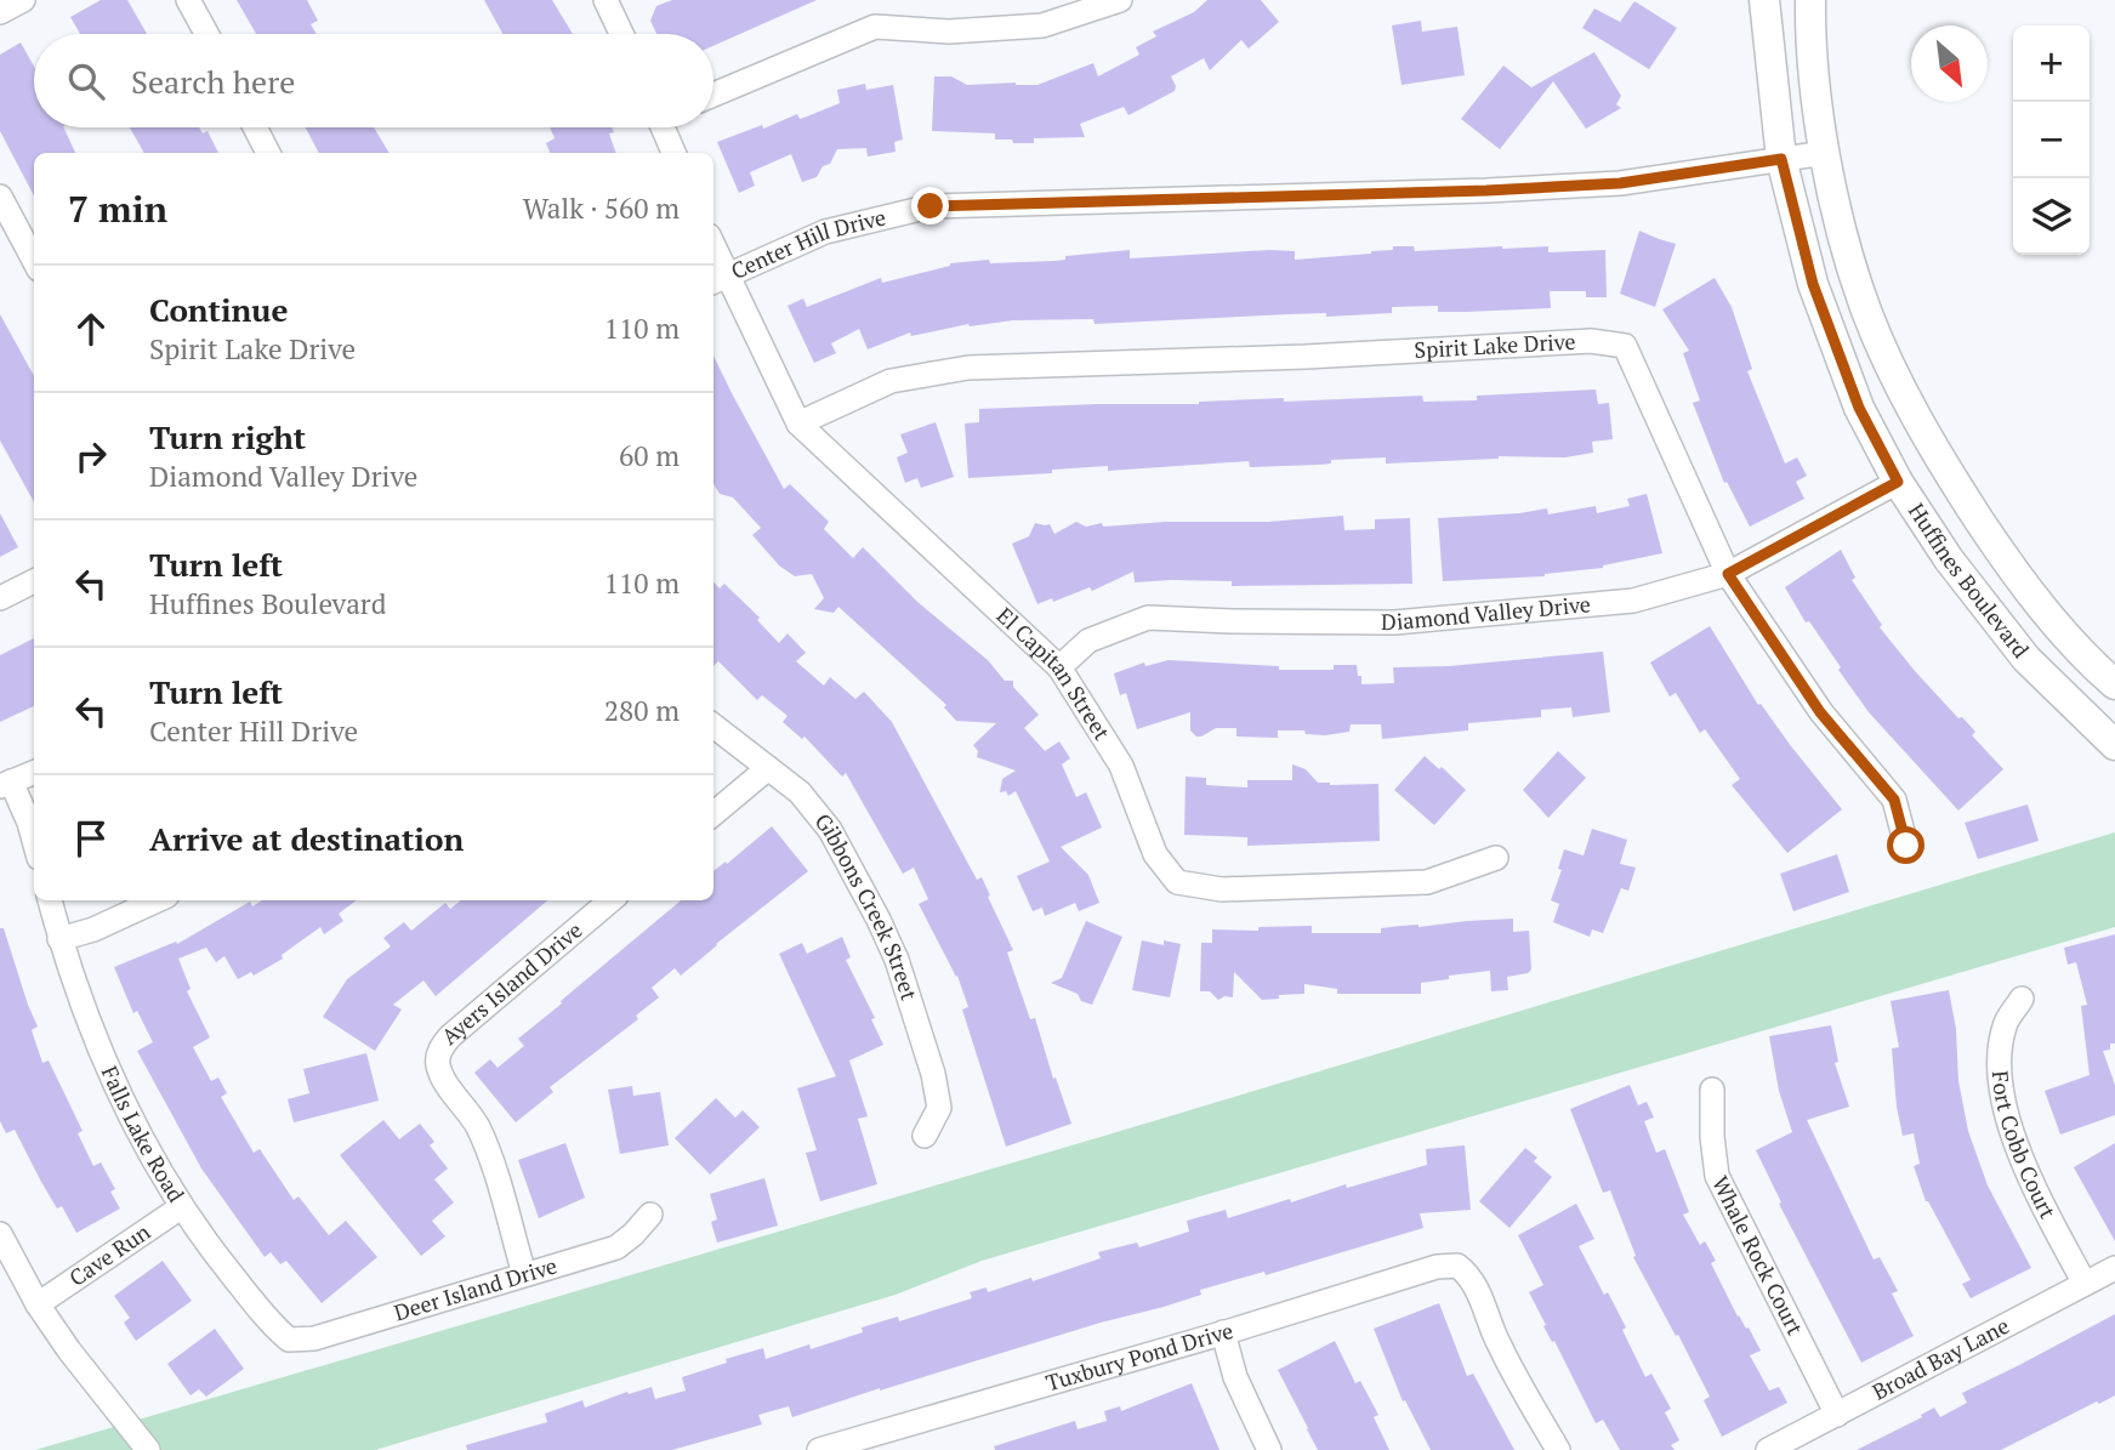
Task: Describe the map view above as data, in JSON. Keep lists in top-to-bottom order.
{
  "streets": {
    "main road": ["Huffines Boulevard"],
    "street": [
      "Center Hill Drive",
      "Spirit Lake Drive",
      "Diamond Valley Drive",
      "El Capitan Street",
      "Gibbons Creek Street",
      "Ayers Island Drive",
      "Falls Lake Road",
      "Fort Cobb Court",
      "Cave Run",
      "Whale Rock Court",
      "Deer Island Drive",
      "Tuxbury Pond Drive",
      "Broad Bay Lane"
    ]
  },
  "crossings": [
    ["Center Hill Drive", "Huffines Boulevard"],
    ["Center Hill Drive", "El Capitan Street"],
    ["Spirit Lake Drive", "Diamond Valley Drive"],
    ["Spirit Lake Drive", "El Capitan Street"],
    ["Huffines Boulevard", "Diamond Valley Drive"],
    ["Diamond Valley Drive", "El Capitan Street"],
    ["Ayers Island Drive", "Deer Island Drive"],
    ["Falls Lake Road", "Cave Run"],
    ["Falls Lake Road", "Deer Island Drive"],
    ["Fort Cobb Court", "Broad Bay Lane"],
    ["Whale Rock Court", "Broad Bay Lane"]
  ],
  "north": "bottom right",
  "page": {
    "map_buttons": ["+", "−"],
    "search": "Search here",
    "heading": ["7 min", "Walk · 560 m"],
    "list": [
      ["Continue", "Spirit Lake Drive", "110 m"],
      ["Turn right", "Diamond Valley Drive", "60 m"],
      ["Turn left", "Huffines Boulevard", "110 m"],
      ["Turn left", "Center Hill Drive", "280 m"],
      "Arrive at destination"
    ]
  }
}
